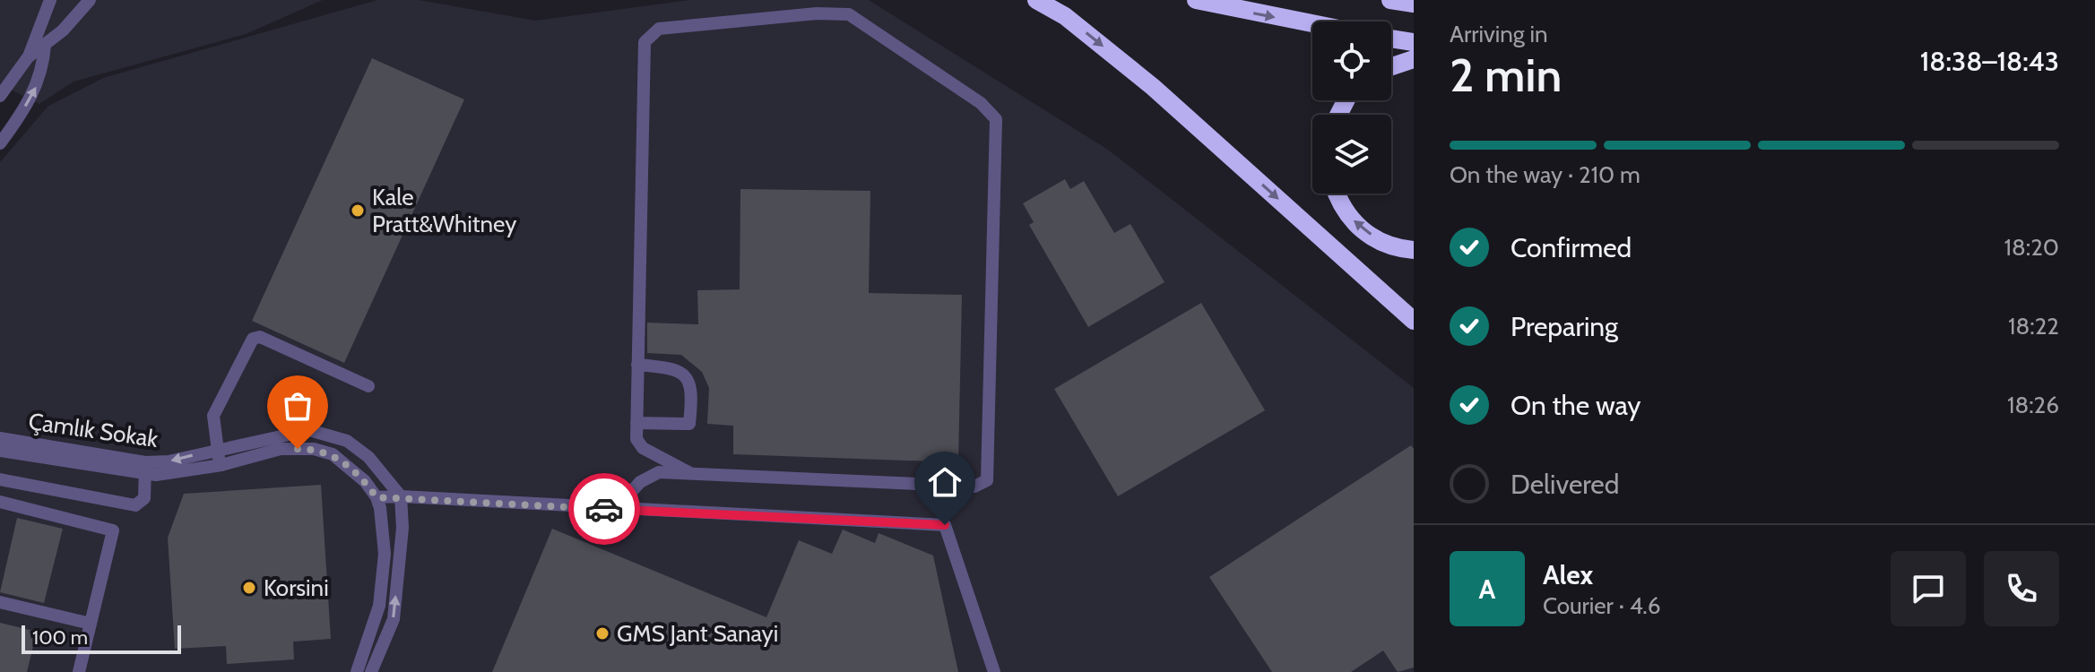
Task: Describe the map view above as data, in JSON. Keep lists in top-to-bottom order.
{
  "streets": {
    "street": ["Çamlık Sokak"]
  },
  "places": ["Kale Pratt&Whitney", "Korsini", "GMS Jant Sanayi"],
  "scale_bar": "100 m",
  "page": {
    "heading": ["2 min", "Arriving in", "18:38–18:43"],
    "panel": ["Alex", "Courier · 4.6"],
    "bar": "On the way · 210 m",
    "list": [
      ["Confirmed", "18:20"],
      ["Preparing", "18:22"],
      ["On the way", "18:26"],
      "Delivered"
    ],
    "round": "A",
    "scale": "100 m"
  }
}
